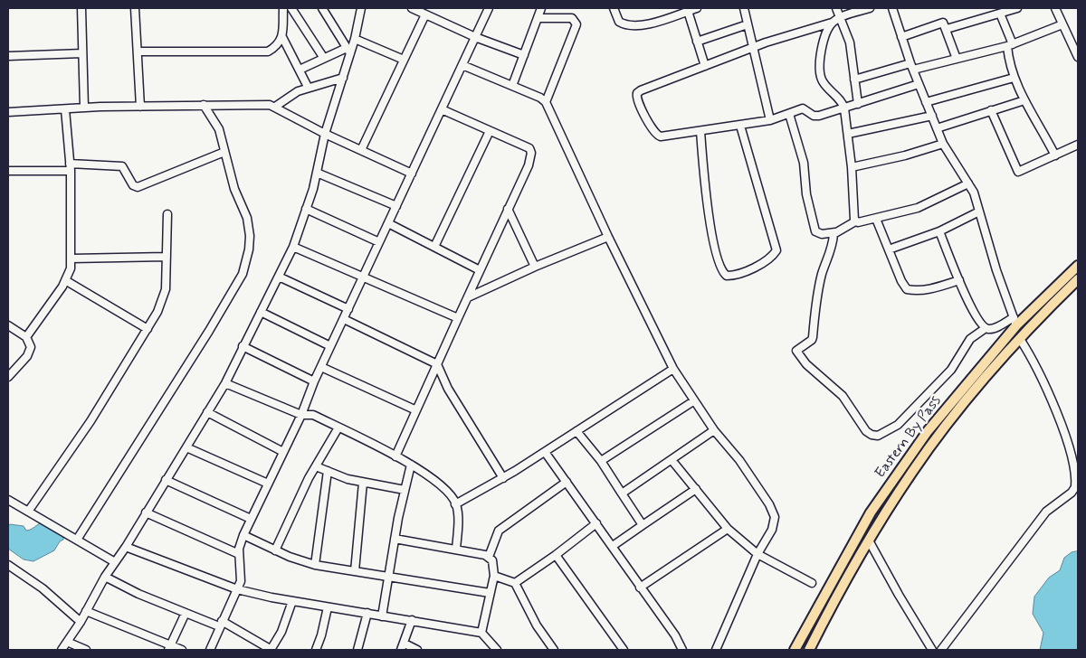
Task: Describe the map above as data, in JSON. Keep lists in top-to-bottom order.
{
  "streets": {
    "main road": ["Eastern By Pass"]
  }
}
